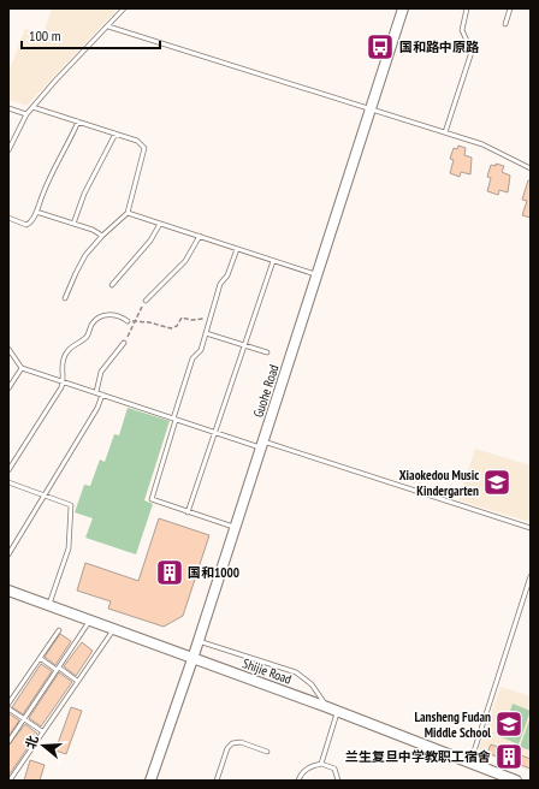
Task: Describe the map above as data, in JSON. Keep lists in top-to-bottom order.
{
  "streets": {
    "street": ["Guohe Road", "Shijie Road"]
  },
  "crossings": [
    ["Guohe Road", "Shijie Road"]
  ],
  "places": {
    "bus stop": ["国和路中原路"],
    "school or university": ["Xiaokedou Music Kindergarten", "Lansheng Fudan Middle School"],
    "building": ["国和1000", "兰生复旦中学教职工宿舍"]
  },
  "scale_bar": "100 m",
  "north": "left"
}
